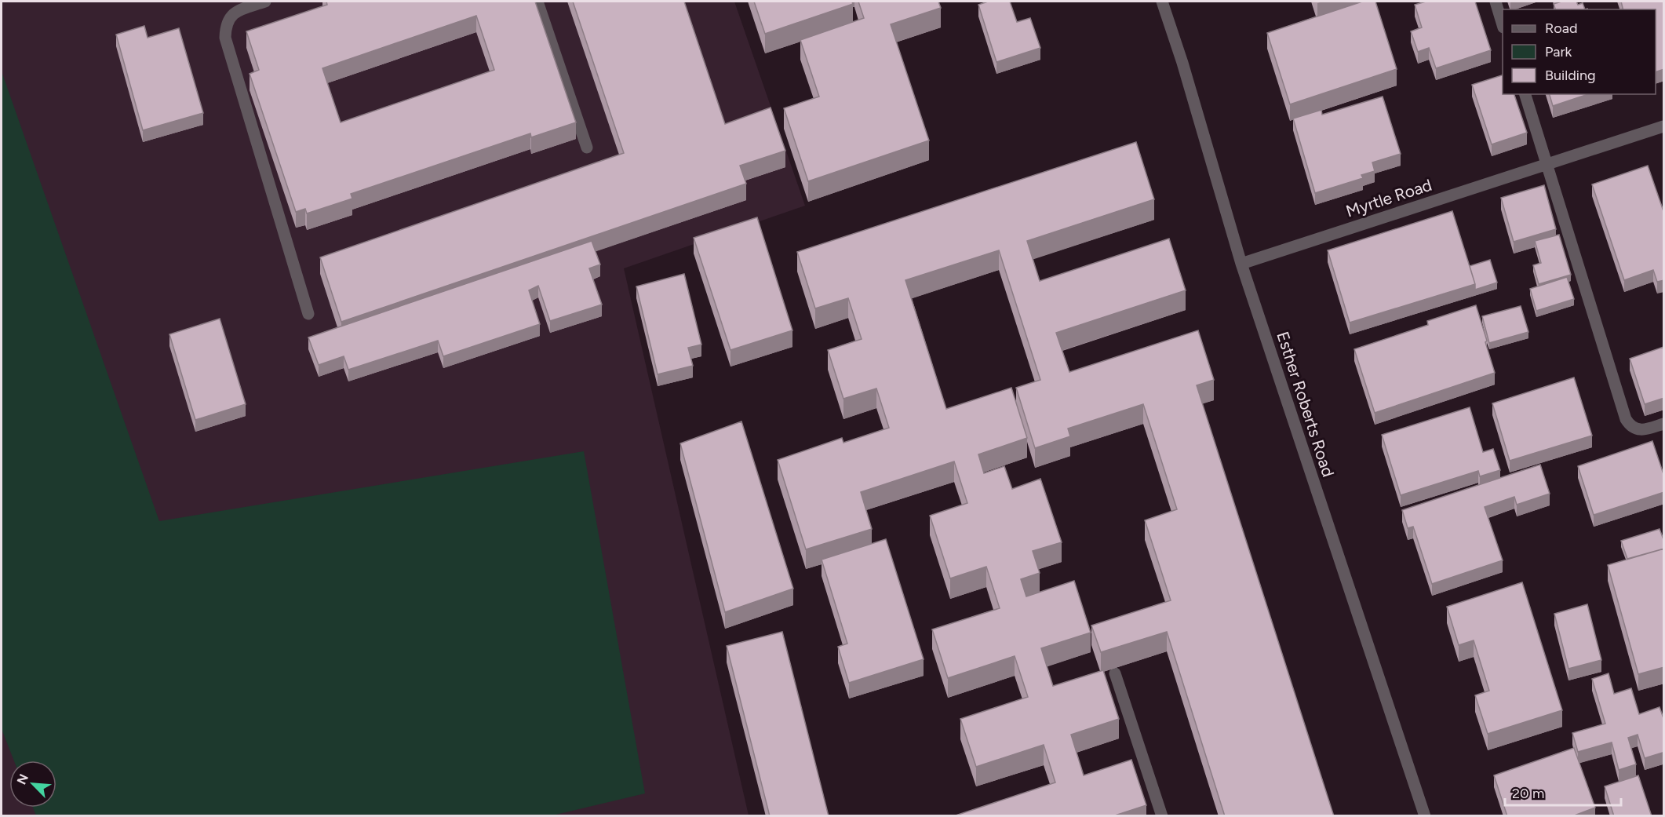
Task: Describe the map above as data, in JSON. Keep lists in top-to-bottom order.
{
  "streets": {
    "street": ["Myrtle Road", "Esther Roberts Road"]
  },
  "crossings": [
    ["Myrtle Road", "Esther Roberts Road"]
  ],
  "legend": ["Road", "Park", "Building"],
  "scale_bar": "20 m",
  "north": "top left"
}
